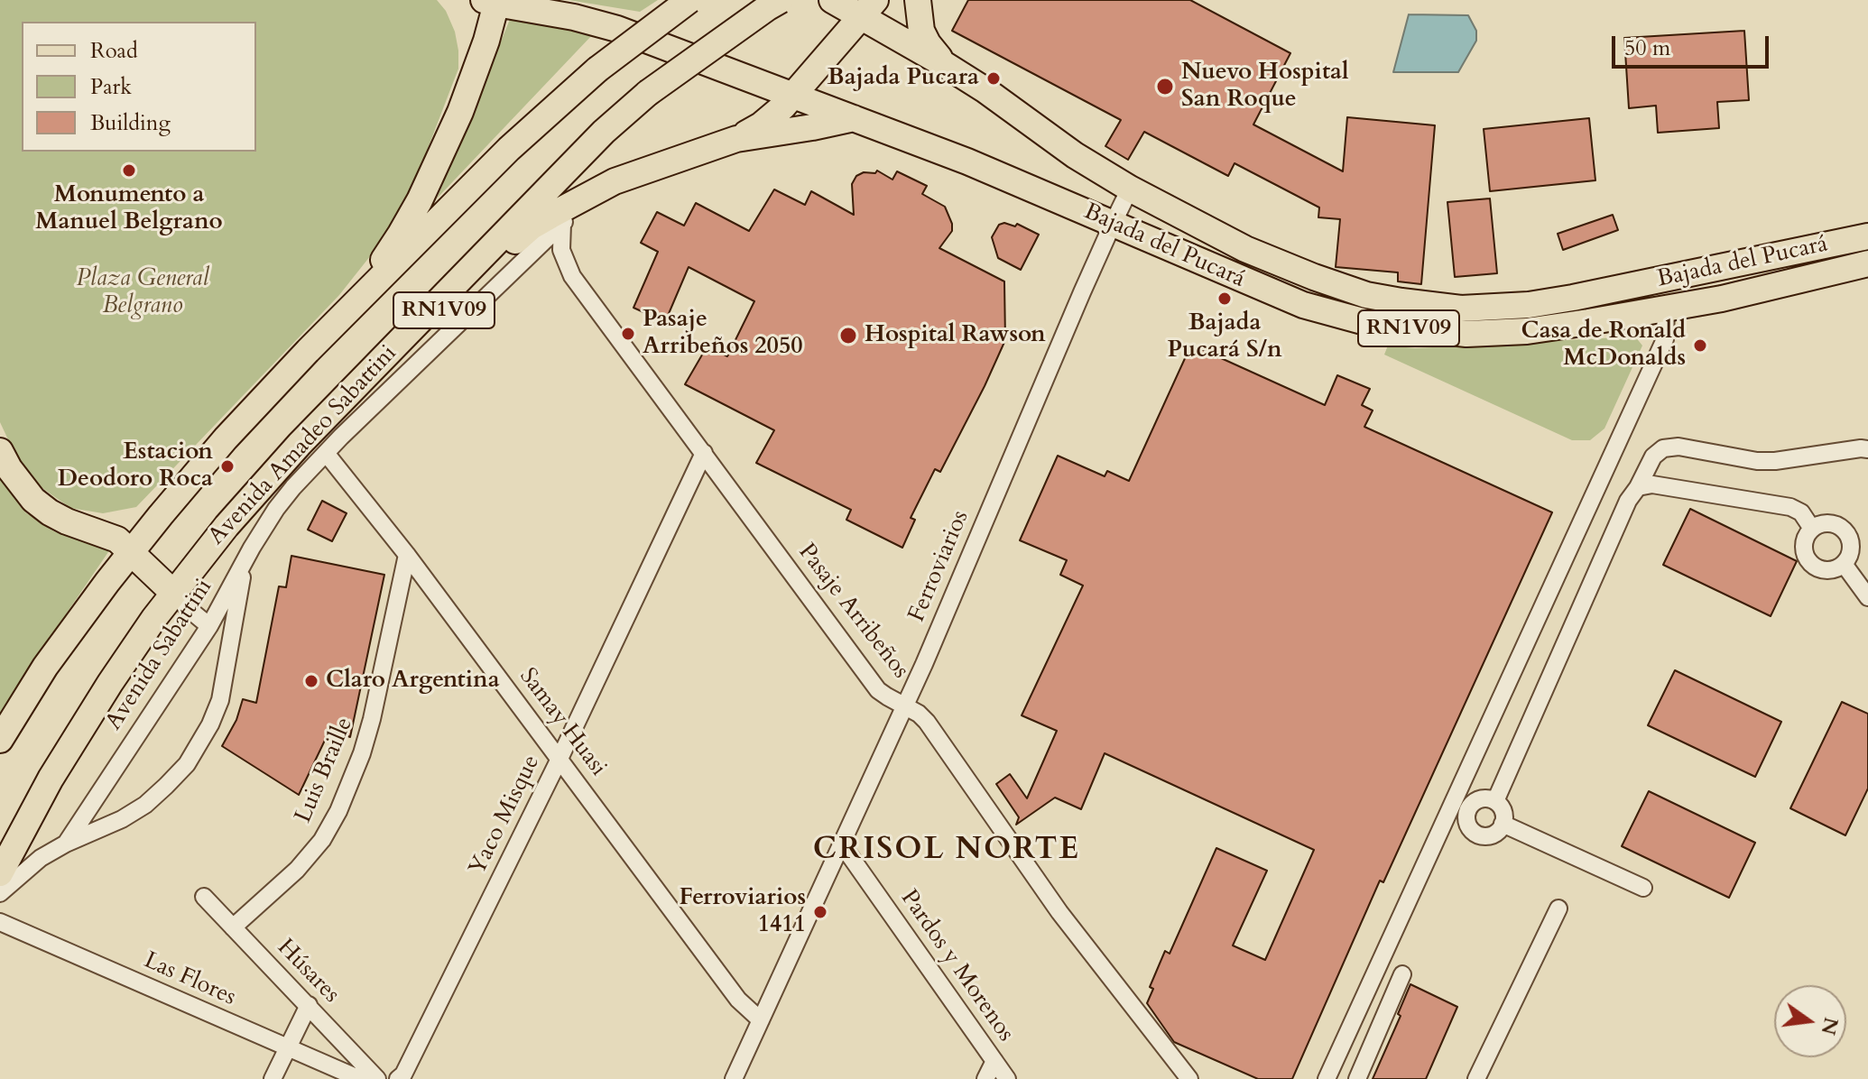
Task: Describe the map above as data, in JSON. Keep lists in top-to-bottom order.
{
  "streets": {
    "main road": ["Bajada del Pucará", "RN1V09", "Avenida Amadeo Sabattini"],
    "street": [
      "Ferroviarios",
      "Pasaje Arribeños",
      "Avenida Sabattini",
      "Samay Huasi",
      "Luis Braille",
      "Yaco Misque",
      "Pardos y Morenos",
      "Húsares",
      "Las Flores"
    ]
  },
  "crossings": [
    ["Bajada del Pucará", "RN1V09"],
    ["Bajada del Pucará", "Ferroviarios"],
    ["RN1V09", "Avenida Amadeo Sabattini"],
    ["RN1V09", "Avenida Sabattini"],
    ["Ferroviarios", "Pasaje Arribeños"],
    ["Ferroviarios", "Samay Huasi"],
    ["Ferroviarios", "Pardos y Morenos"],
    ["Pasaje Arribeños", "Avenida Sabattini"],
    ["Pasaje Arribeños", "Yaco Misque"],
    ["Avenida Sabattini", "Samay Huasi"],
    ["Samay Huasi", "Luis Braille"],
    ["Samay Huasi", "Yaco Misque"],
    ["Luis Braille", "Húsares"]
  ],
  "districts": ["CRISOL NORTE"],
  "parks": ["Plaza General Belgrano"],
  "places": [
    "Bajada Pucara",
    "Nuevo Hospital San Roque",
    "Monumento a Manuel Belgrano",
    "Bajada Pucará S/n",
    "Pasaje Arribeños 2050",
    "Hospital Rawson",
    "Casa de Ronald McDonalds",
    "Estacion Deodoro Roca",
    "Claro Argentina",
    "Ferroviarios 1411"
  ],
  "legend": ["Road", "Park", "Building"],
  "scale_bar": "50 m",
  "north": "right"
}
